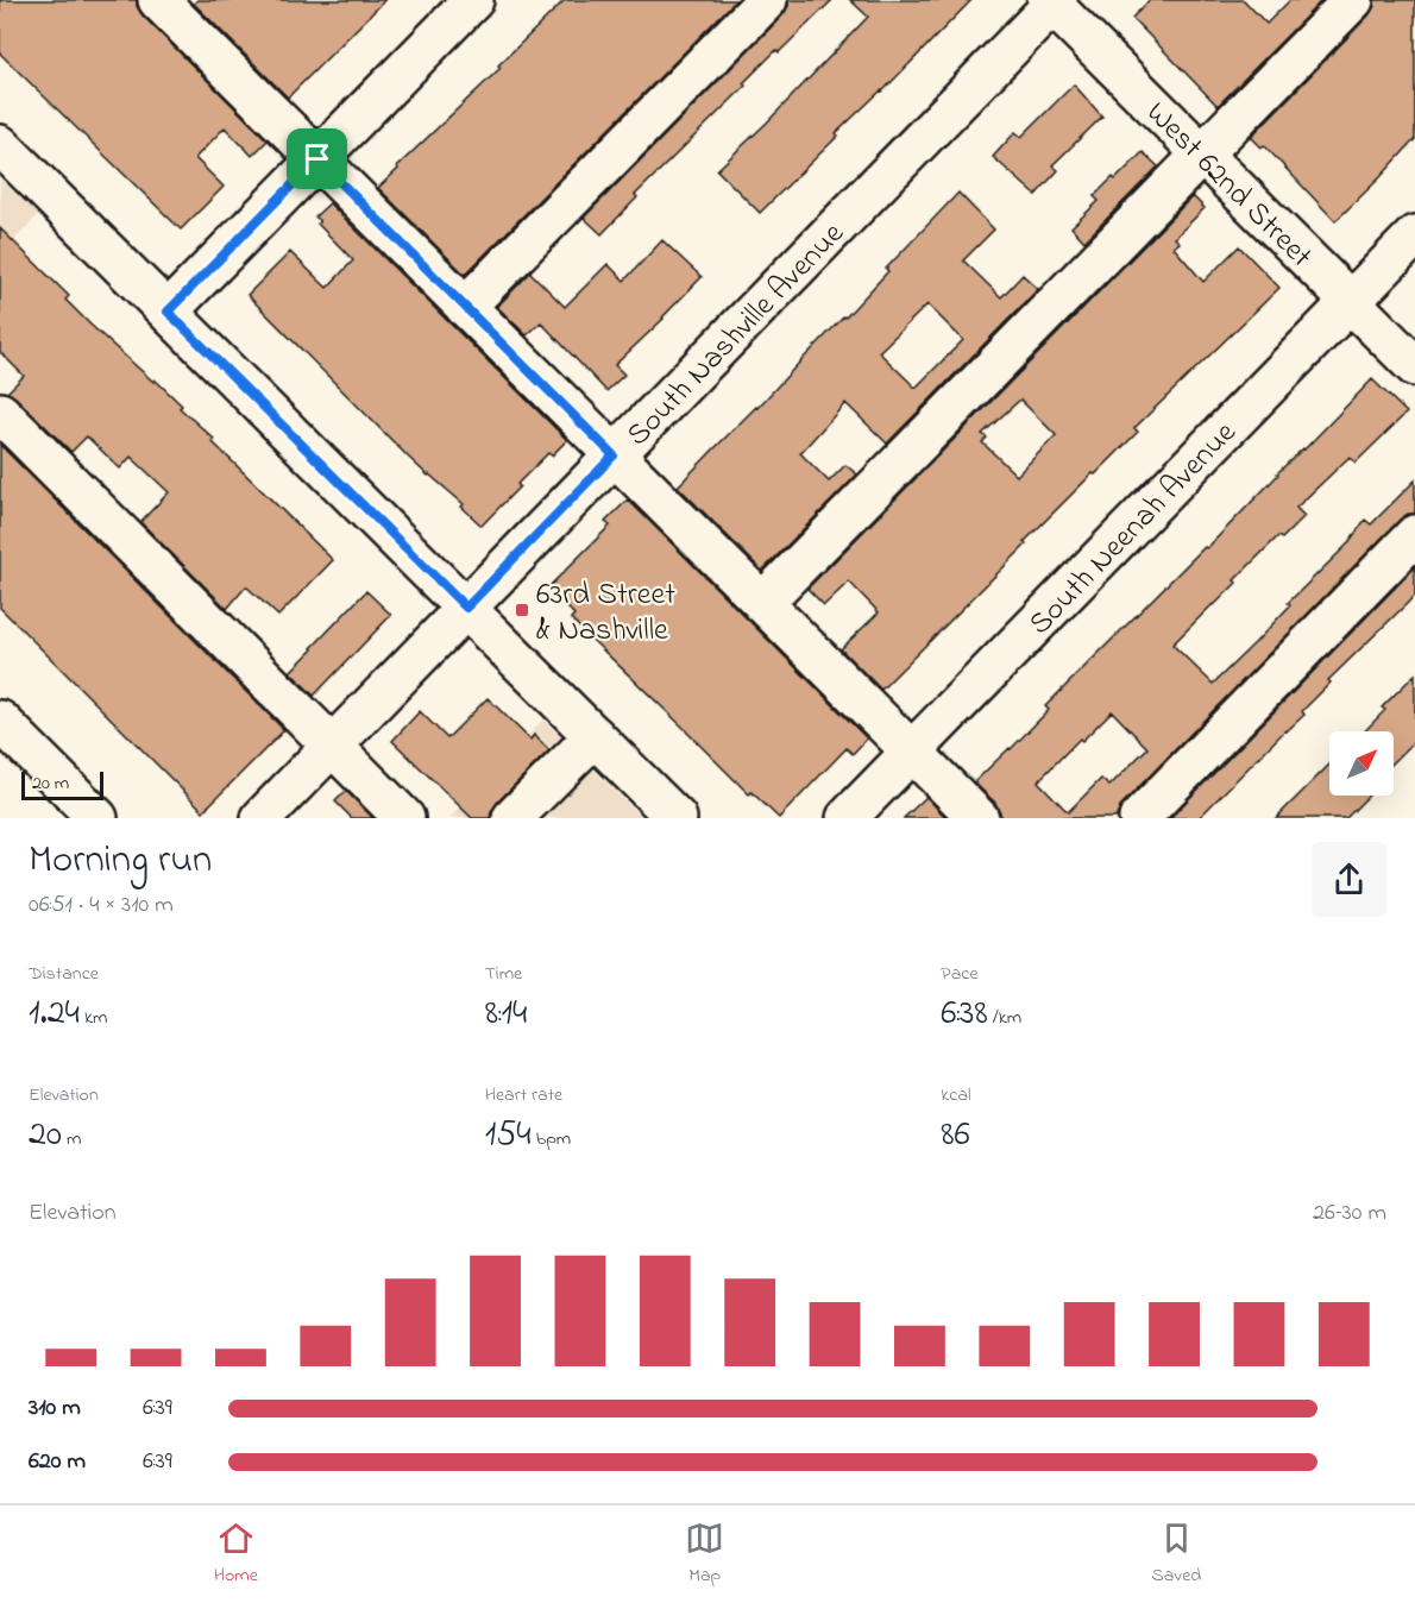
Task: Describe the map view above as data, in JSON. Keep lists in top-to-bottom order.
{
  "streets": {
    "street": ["West 62nd Street", "South Nashville Avenue", "South Neenah Avenue"]
  },
  "crossings": [
    ["West 62nd Street", "South Nashville Avenue"],
    ["West 62nd Street", "South Neenah Avenue"]
  ],
  "places": {
    "transit": ["63rd Street & Nashville"]
  },
  "scale_bar": "20 m",
  "north": "top right",
  "page": {
    "scale": "20 m",
    "heading": ["Morning run", "06:51 · 4 × 310 m"],
    "stats": [
      ["Distance", "1.24 km"],
      ["Time", "8:14"],
      ["Pace", "6:38 /km"],
      ["Elevation", "20 m"],
      ["Heart rate", "154 bpm"],
      ["kcal", "86"]
    ],
    "chart": ["Elevation", "26–30 m"],
    "list": [
      {
        "name": "310 m",
        "note": "6:39"
      },
      {
        "name": "620 m",
        "note": "6:39"
      }
    ],
    "tabs": ["Home", "Map", "Saved"]
  }
}
